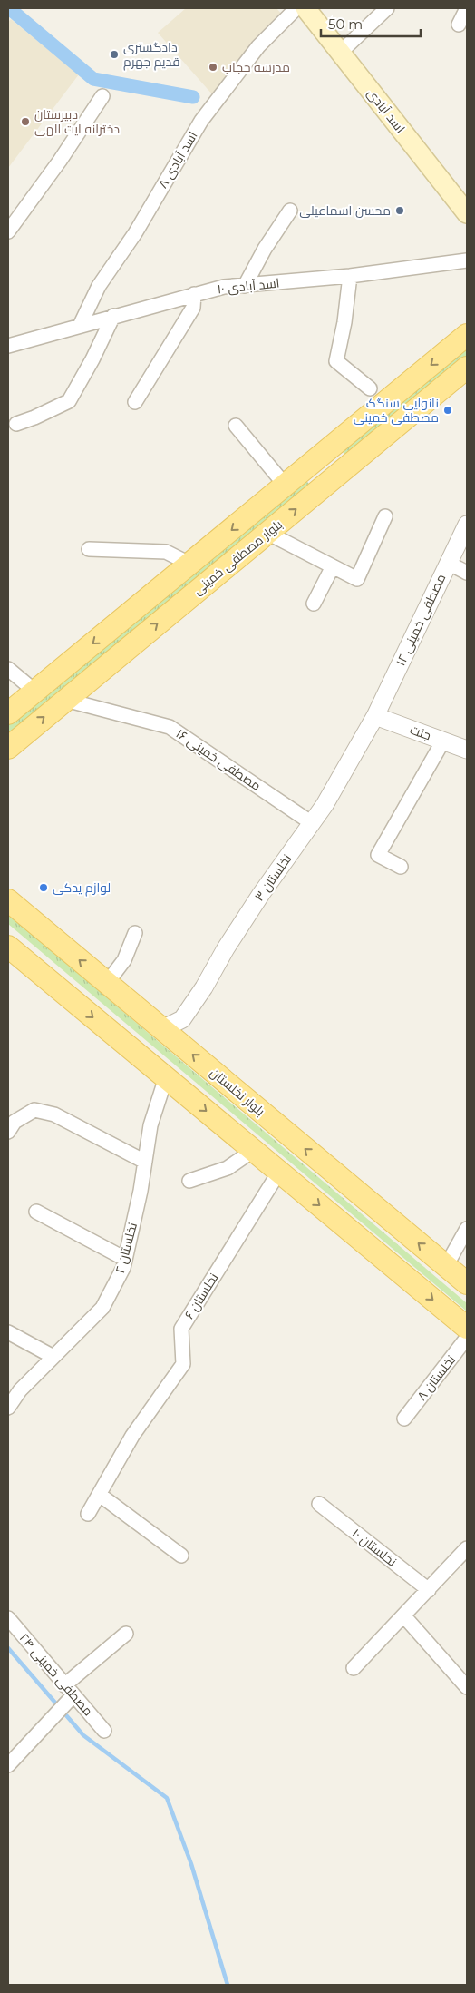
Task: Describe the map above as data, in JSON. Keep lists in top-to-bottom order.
{
  "streets": {
    "main road": ["اسد آبادی", "بلوار مصطفی خمینی", "بلوار نخلستان"],
    "street": [
      "اسد آبادی ۸",
      "اسد آبادی ۱۰",
      "مصطفی خمینی ۱۲",
      "جنت",
      "مصطفی خمینی ۱۶",
      "نخلستان ۳",
      "نخلستان ۲",
      "نخلستان ۶",
      "نخلستان ۸",
      "نخلستان ۱۰",
      "مصطفی خمینی ۲۴"
    ]
  },
  "crossings": [
    ["اسد آبادی ۸", "اسد آبادی ۱۰"],
    ["بلوار مصطفی خمینی", "مصطفی خمینی ۱۶"],
    ["مصطفی خمینی ۱۲", "جنت"],
    ["مصطفی خمینی ۱۲", "نخلستان ۳"],
    ["جنت", "نخلستان ۳"],
    ["مصطفی خمینی ۱۶", "نخلستان ۳"],
    ["نخلستان ۳", "بلوار نخلستان"]
  ],
  "places": [
    "دادگستری قدیم جهرم",
    "مدرسه حجاب",
    "دبیرستان دخترانه آیت الهی",
    "محسن اسماعیلی",
    "نانوایی سنگک مصطفی خمینی",
    "لوازم یدکی"
  ],
  "scale_bar": "50 m"
}
